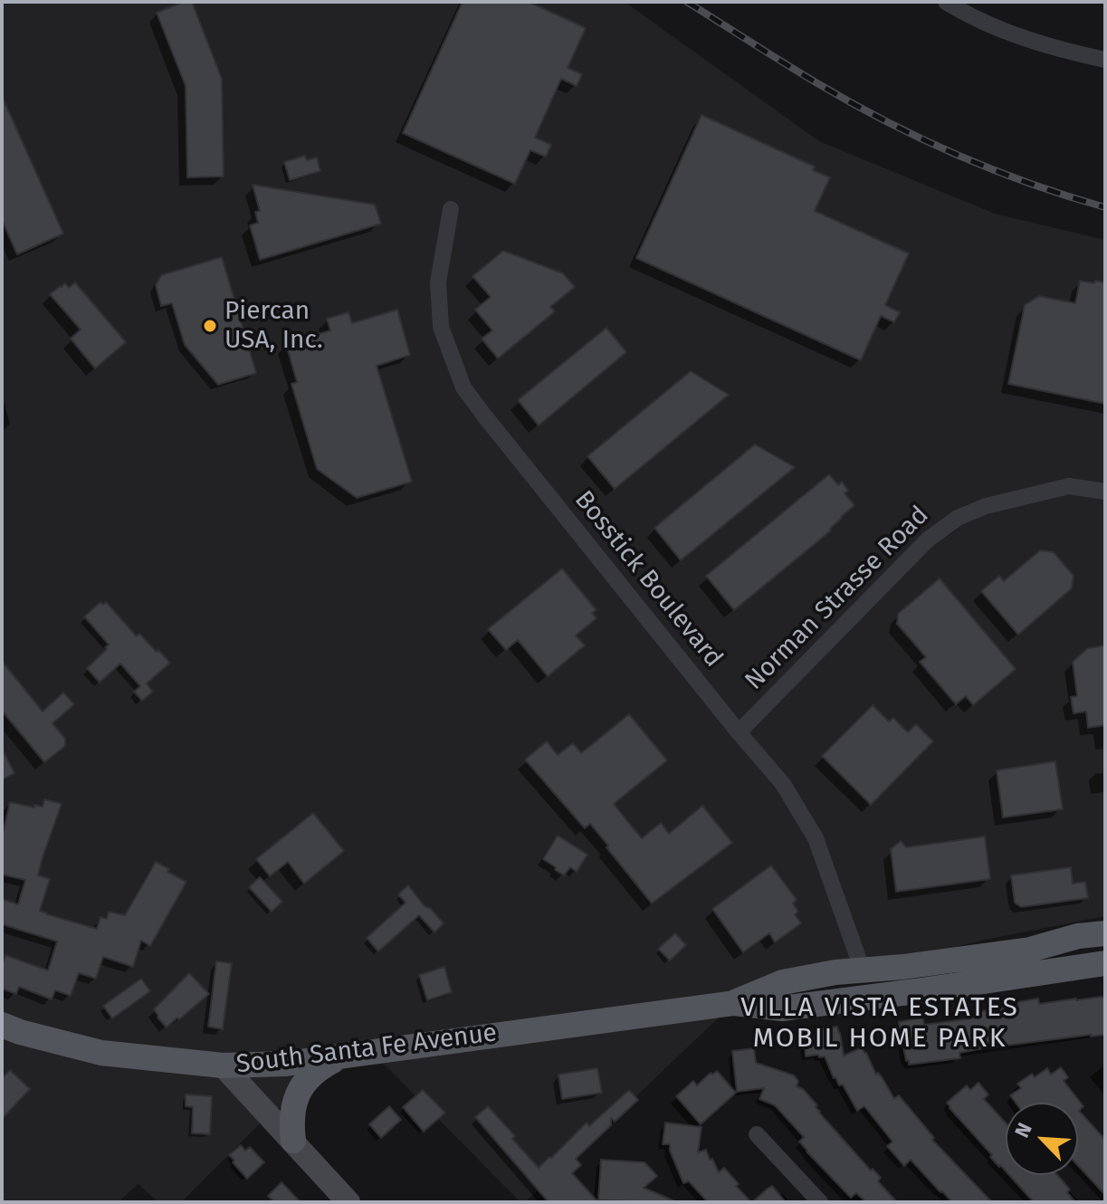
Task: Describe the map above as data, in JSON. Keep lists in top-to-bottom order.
{
  "streets": {
    "main road": ["South Santa Fe Avenue"],
    "street": ["Bosstick Boulevard", "Norman Strasse Road"]
  },
  "crossings": [
    ["Bosstick Boulevard", "Norman Strasse Road"],
    ["Bosstick Boulevard", "South Santa Fe Avenue"]
  ],
  "districts": ["VILLA VISTA ESTATES MOBIL HOME PARK"],
  "places": ["Piercan USA, Inc."],
  "north": "top left"
}
